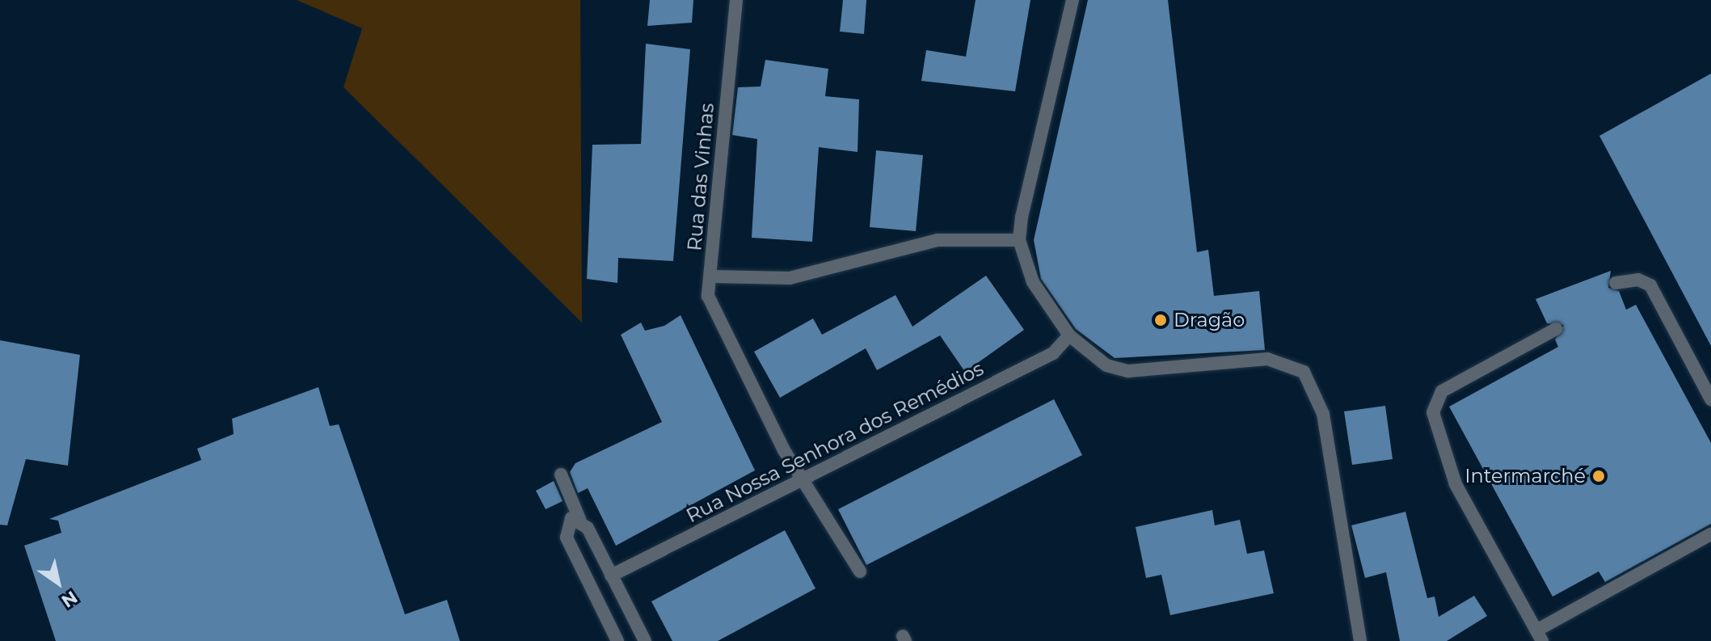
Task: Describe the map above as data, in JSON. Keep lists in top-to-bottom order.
{
  "streets": {
    "street": ["Rua das Vinhas", "Rua Nossa Senhora dos Remédios"]
  },
  "places": ["Dragão", "Intermarché"],
  "north": "bottom right"
}
